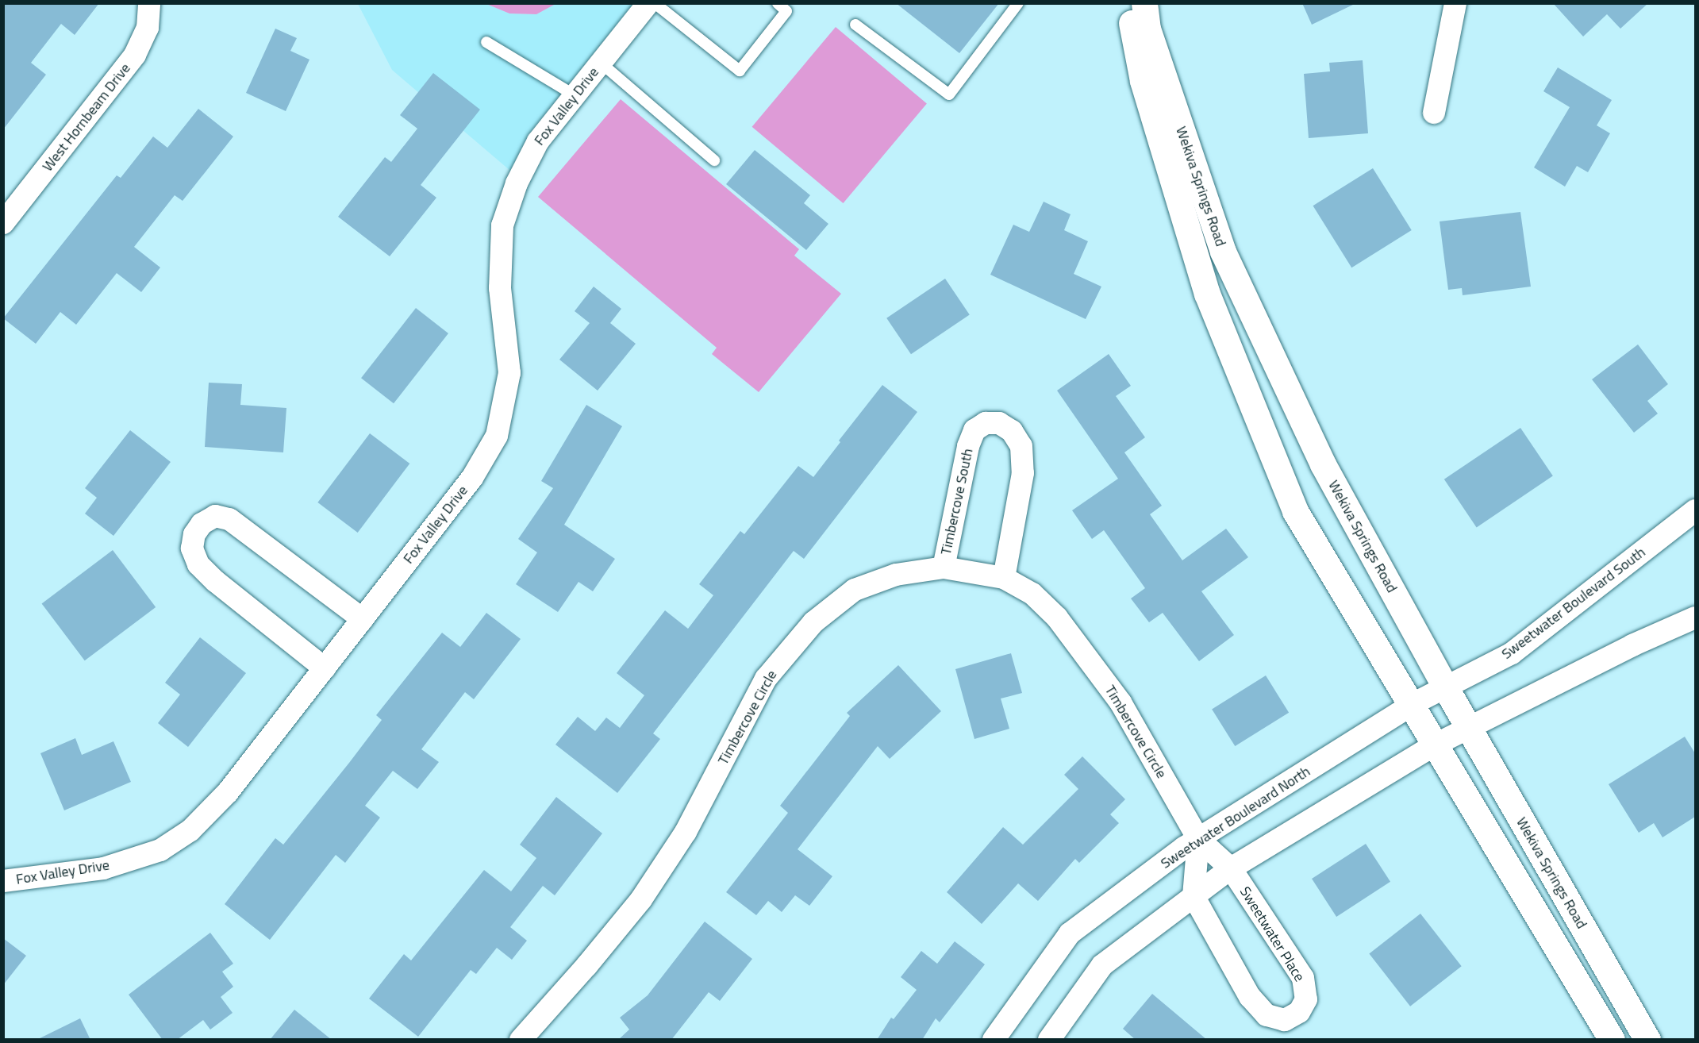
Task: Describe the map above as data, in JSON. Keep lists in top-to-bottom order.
{
  "streets": {
    "main road": ["Wekiva Springs Road"],
    "street": [
      "Fox Valley Drive",
      "West Hornbeam Drive",
      "Timbercove South",
      "Sweetwater Boulevard South",
      "Timbercove Circle",
      "Sweetwater Boulevard North",
      "Sweetwater Place"
    ]
  },
  "crossings": [
    ["Wekiva Springs Road", "Sweetwater Boulevard South"],
    ["Wekiva Springs Road", "Sweetwater Boulevard North"],
    ["Timbercove South", "Timbercove Circle"],
    ["Sweetwater Boulevard South", "Sweetwater Boulevard North"],
    ["Timbercove Circle", "Sweetwater Boulevard North"],
    ["Timbercove Circle", "Sweetwater Place"],
    ["Sweetwater Boulevard North", "Sweetwater Place"]
  ]
}
